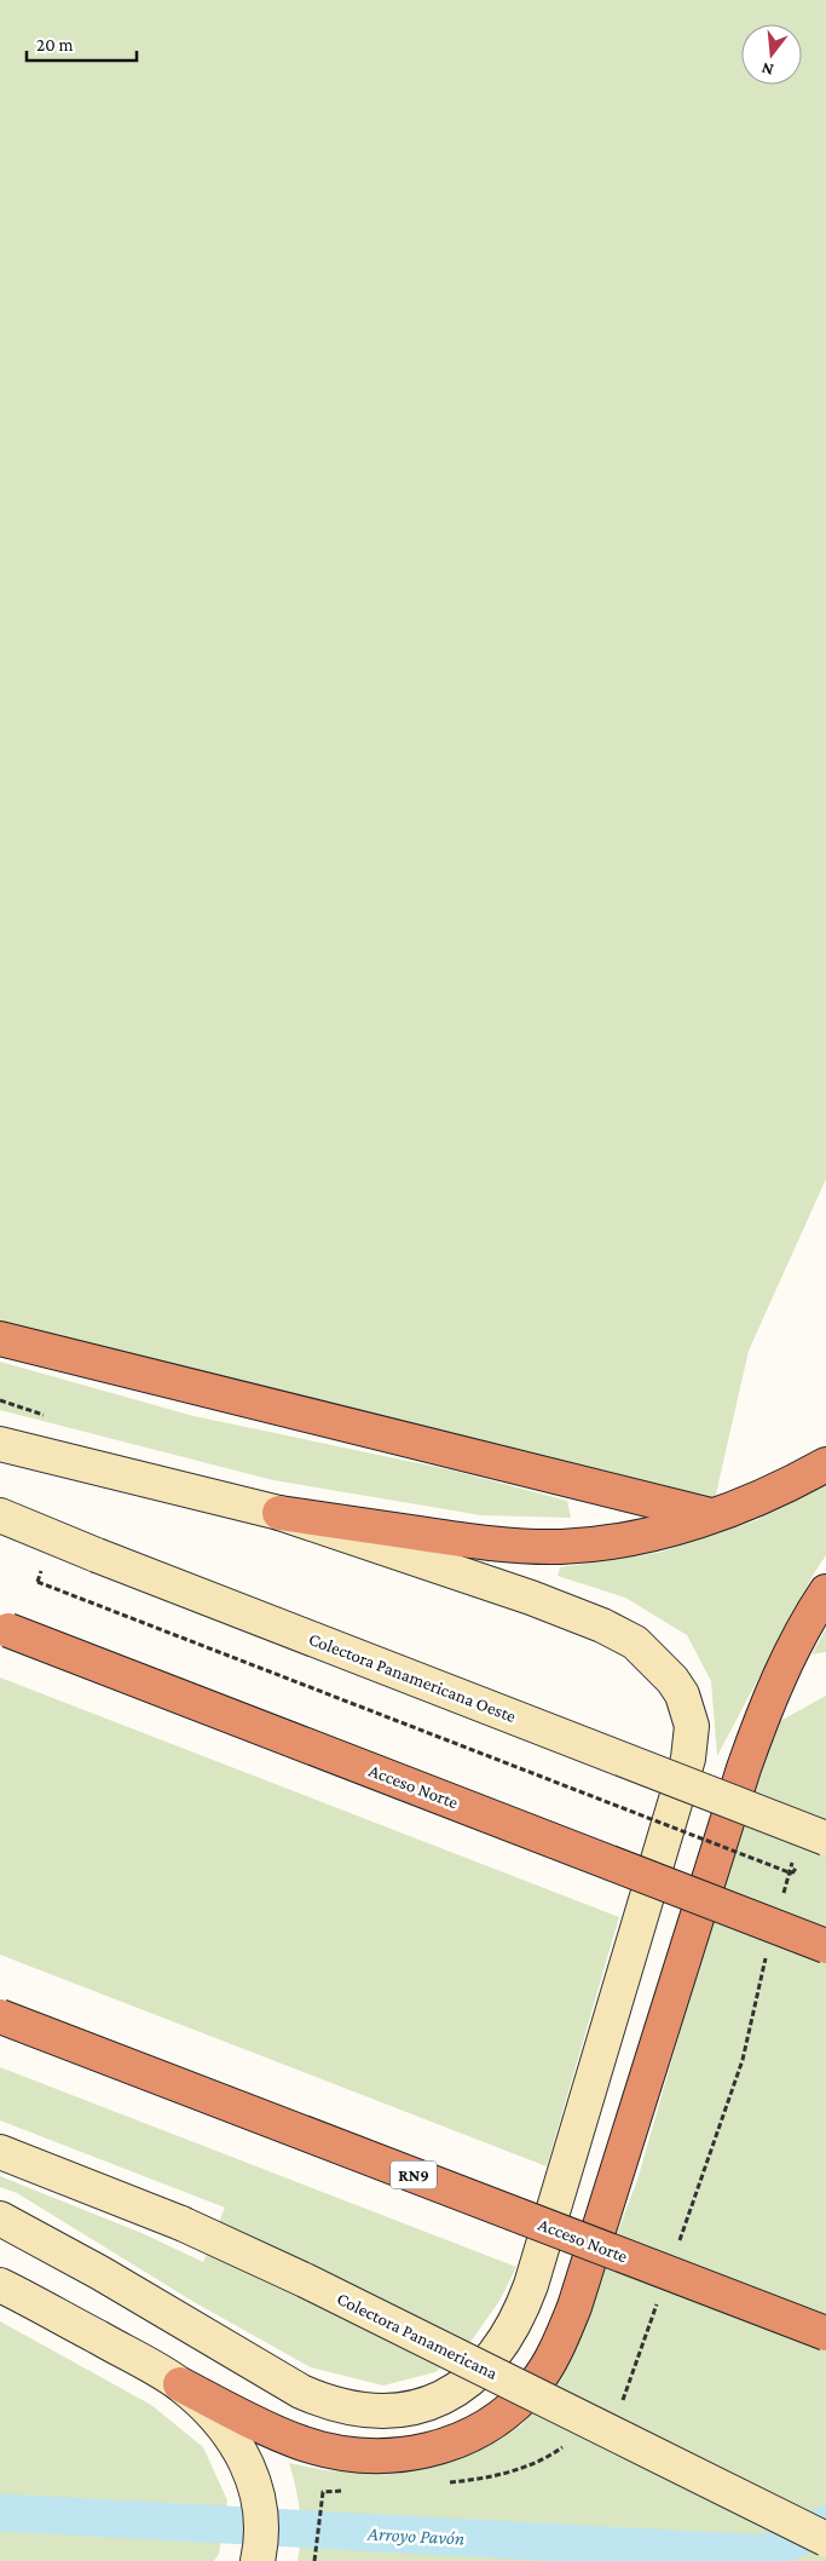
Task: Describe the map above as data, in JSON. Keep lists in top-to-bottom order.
{
  "streets": {
    "highway": ["Acceso Norte", "RN9"],
    "main road": ["Colectora Panamericana Oeste", "Colectora Panamericana"]
  },
  "water": ["Arroyo Pavón"],
  "scale_bar": "20 m",
  "north": "bottom"
}
